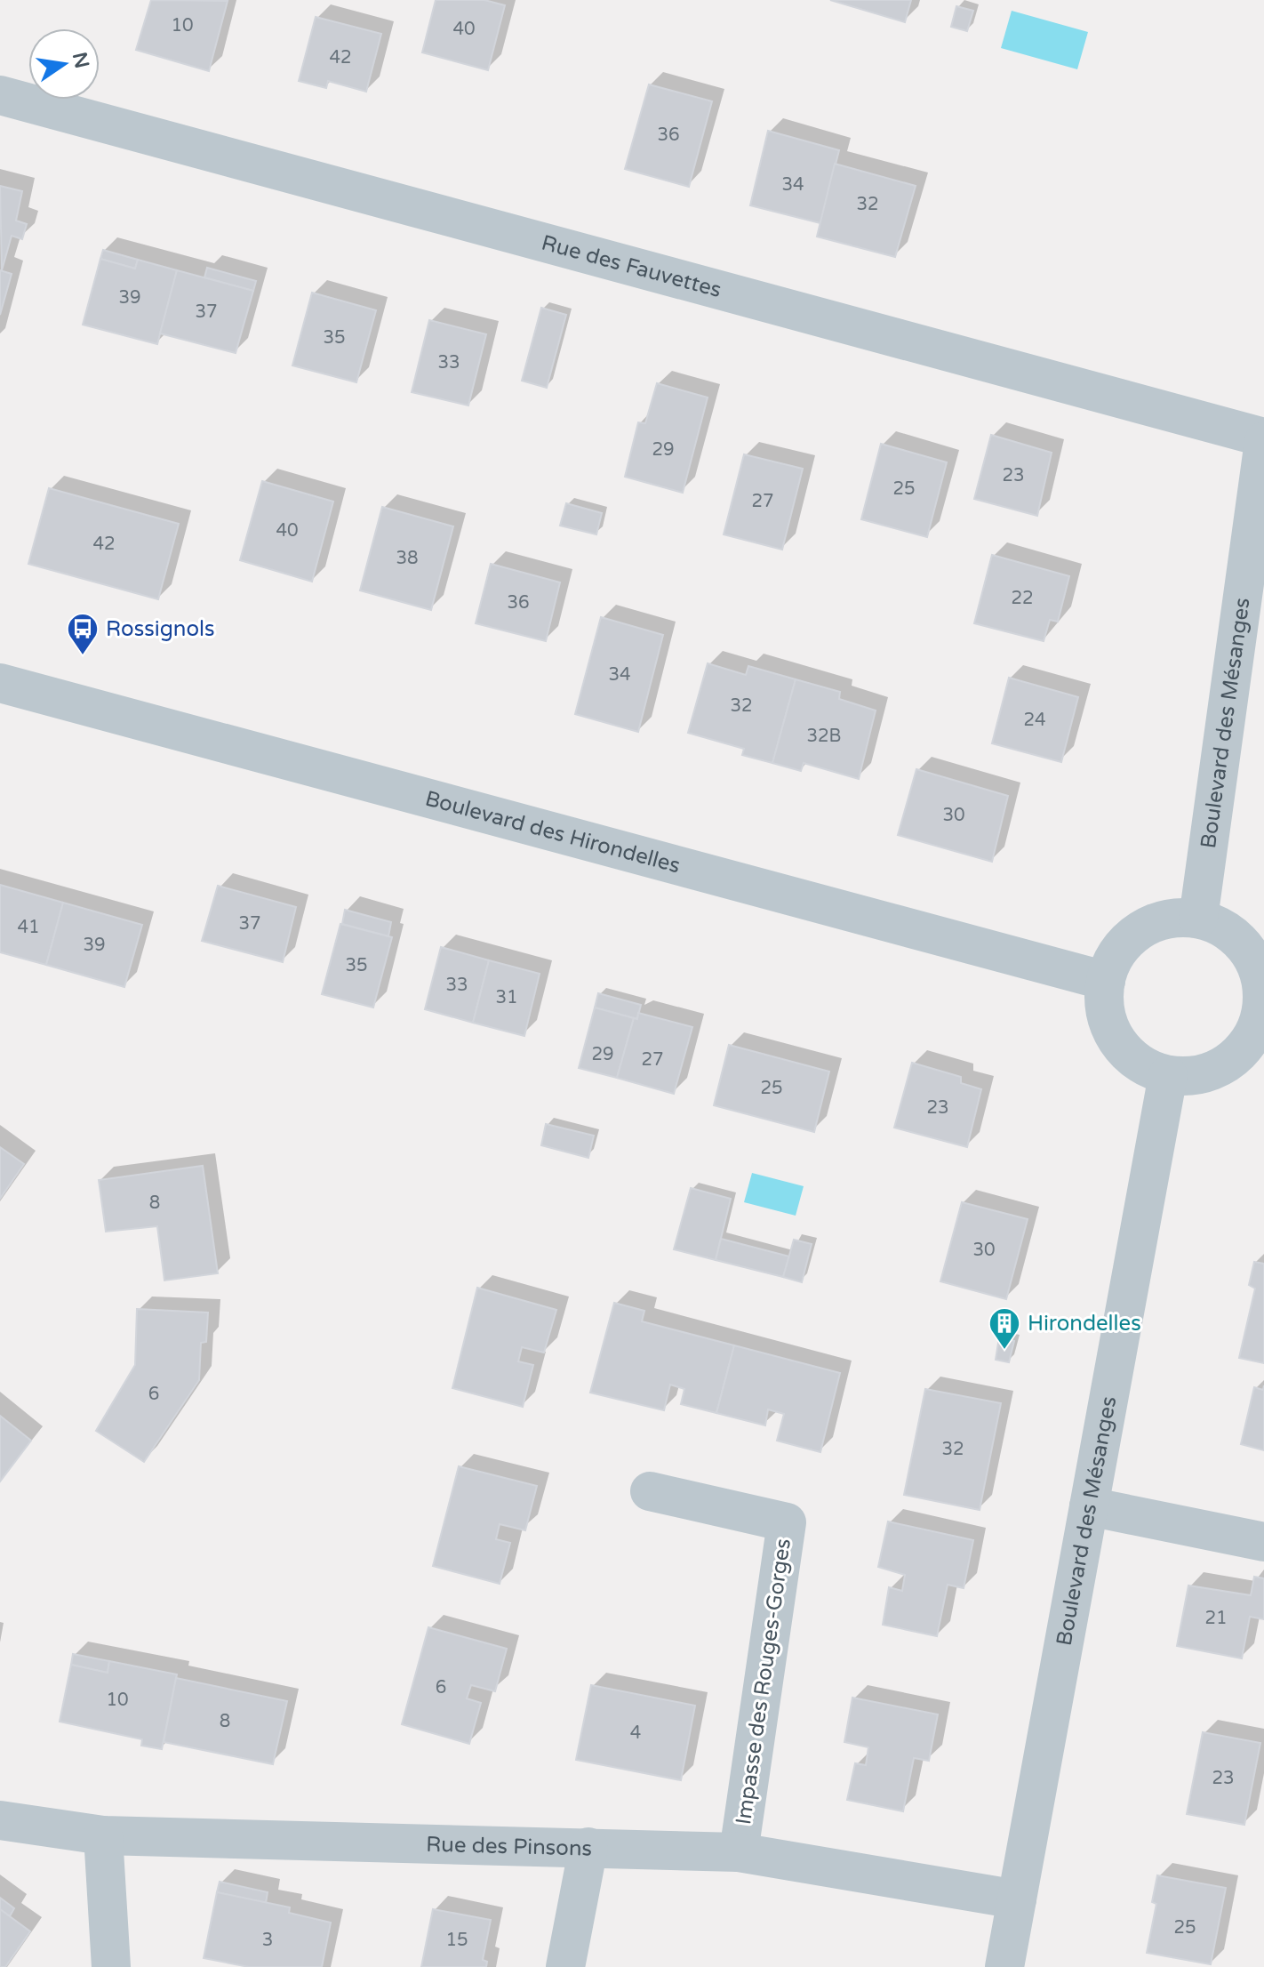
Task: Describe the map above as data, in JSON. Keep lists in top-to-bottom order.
{
  "streets": {
    "street": [
      "Rue des Fauvettes",
      "Boulevard des Mésanges",
      "Boulevard des Hirondelles",
      "Impasse des Rouges-Gorges",
      "Rue des Pinsons"
    ]
  },
  "crossings": [
    ["Rue des Fauvettes", "Boulevard des Mésanges"],
    ["Boulevard des Mésanges", "Boulevard des Hirondelles"],
    ["Boulevard des Mésanges", "Rue des Pinsons"],
    ["Impasse des Rouges-Gorges", "Rue des Pinsons"]
  ],
  "places": {
    "bus stop": ["Rossignols"],
    "building": ["Hirondelles"]
  },
  "house_numbers": [
    "10",
    "40",
    "42",
    "36",
    "34",
    "32",
    "39",
    "37",
    "35",
    "33",
    "29",
    "23",
    "25",
    "27",
    "40",
    "42",
    "38",
    "22",
    "36",
    "34",
    "32",
    "24",
    "32B",
    "30",
    "37",
    "41",
    "39",
    "35",
    "33",
    "31",
    "29",
    "27",
    "25",
    "23",
    "8",
    "30",
    "6",
    "32",
    "21",
    "6",
    "10",
    "8",
    "4",
    "23",
    "25",
    "3",
    "15"
  ],
  "north": "right"
}
